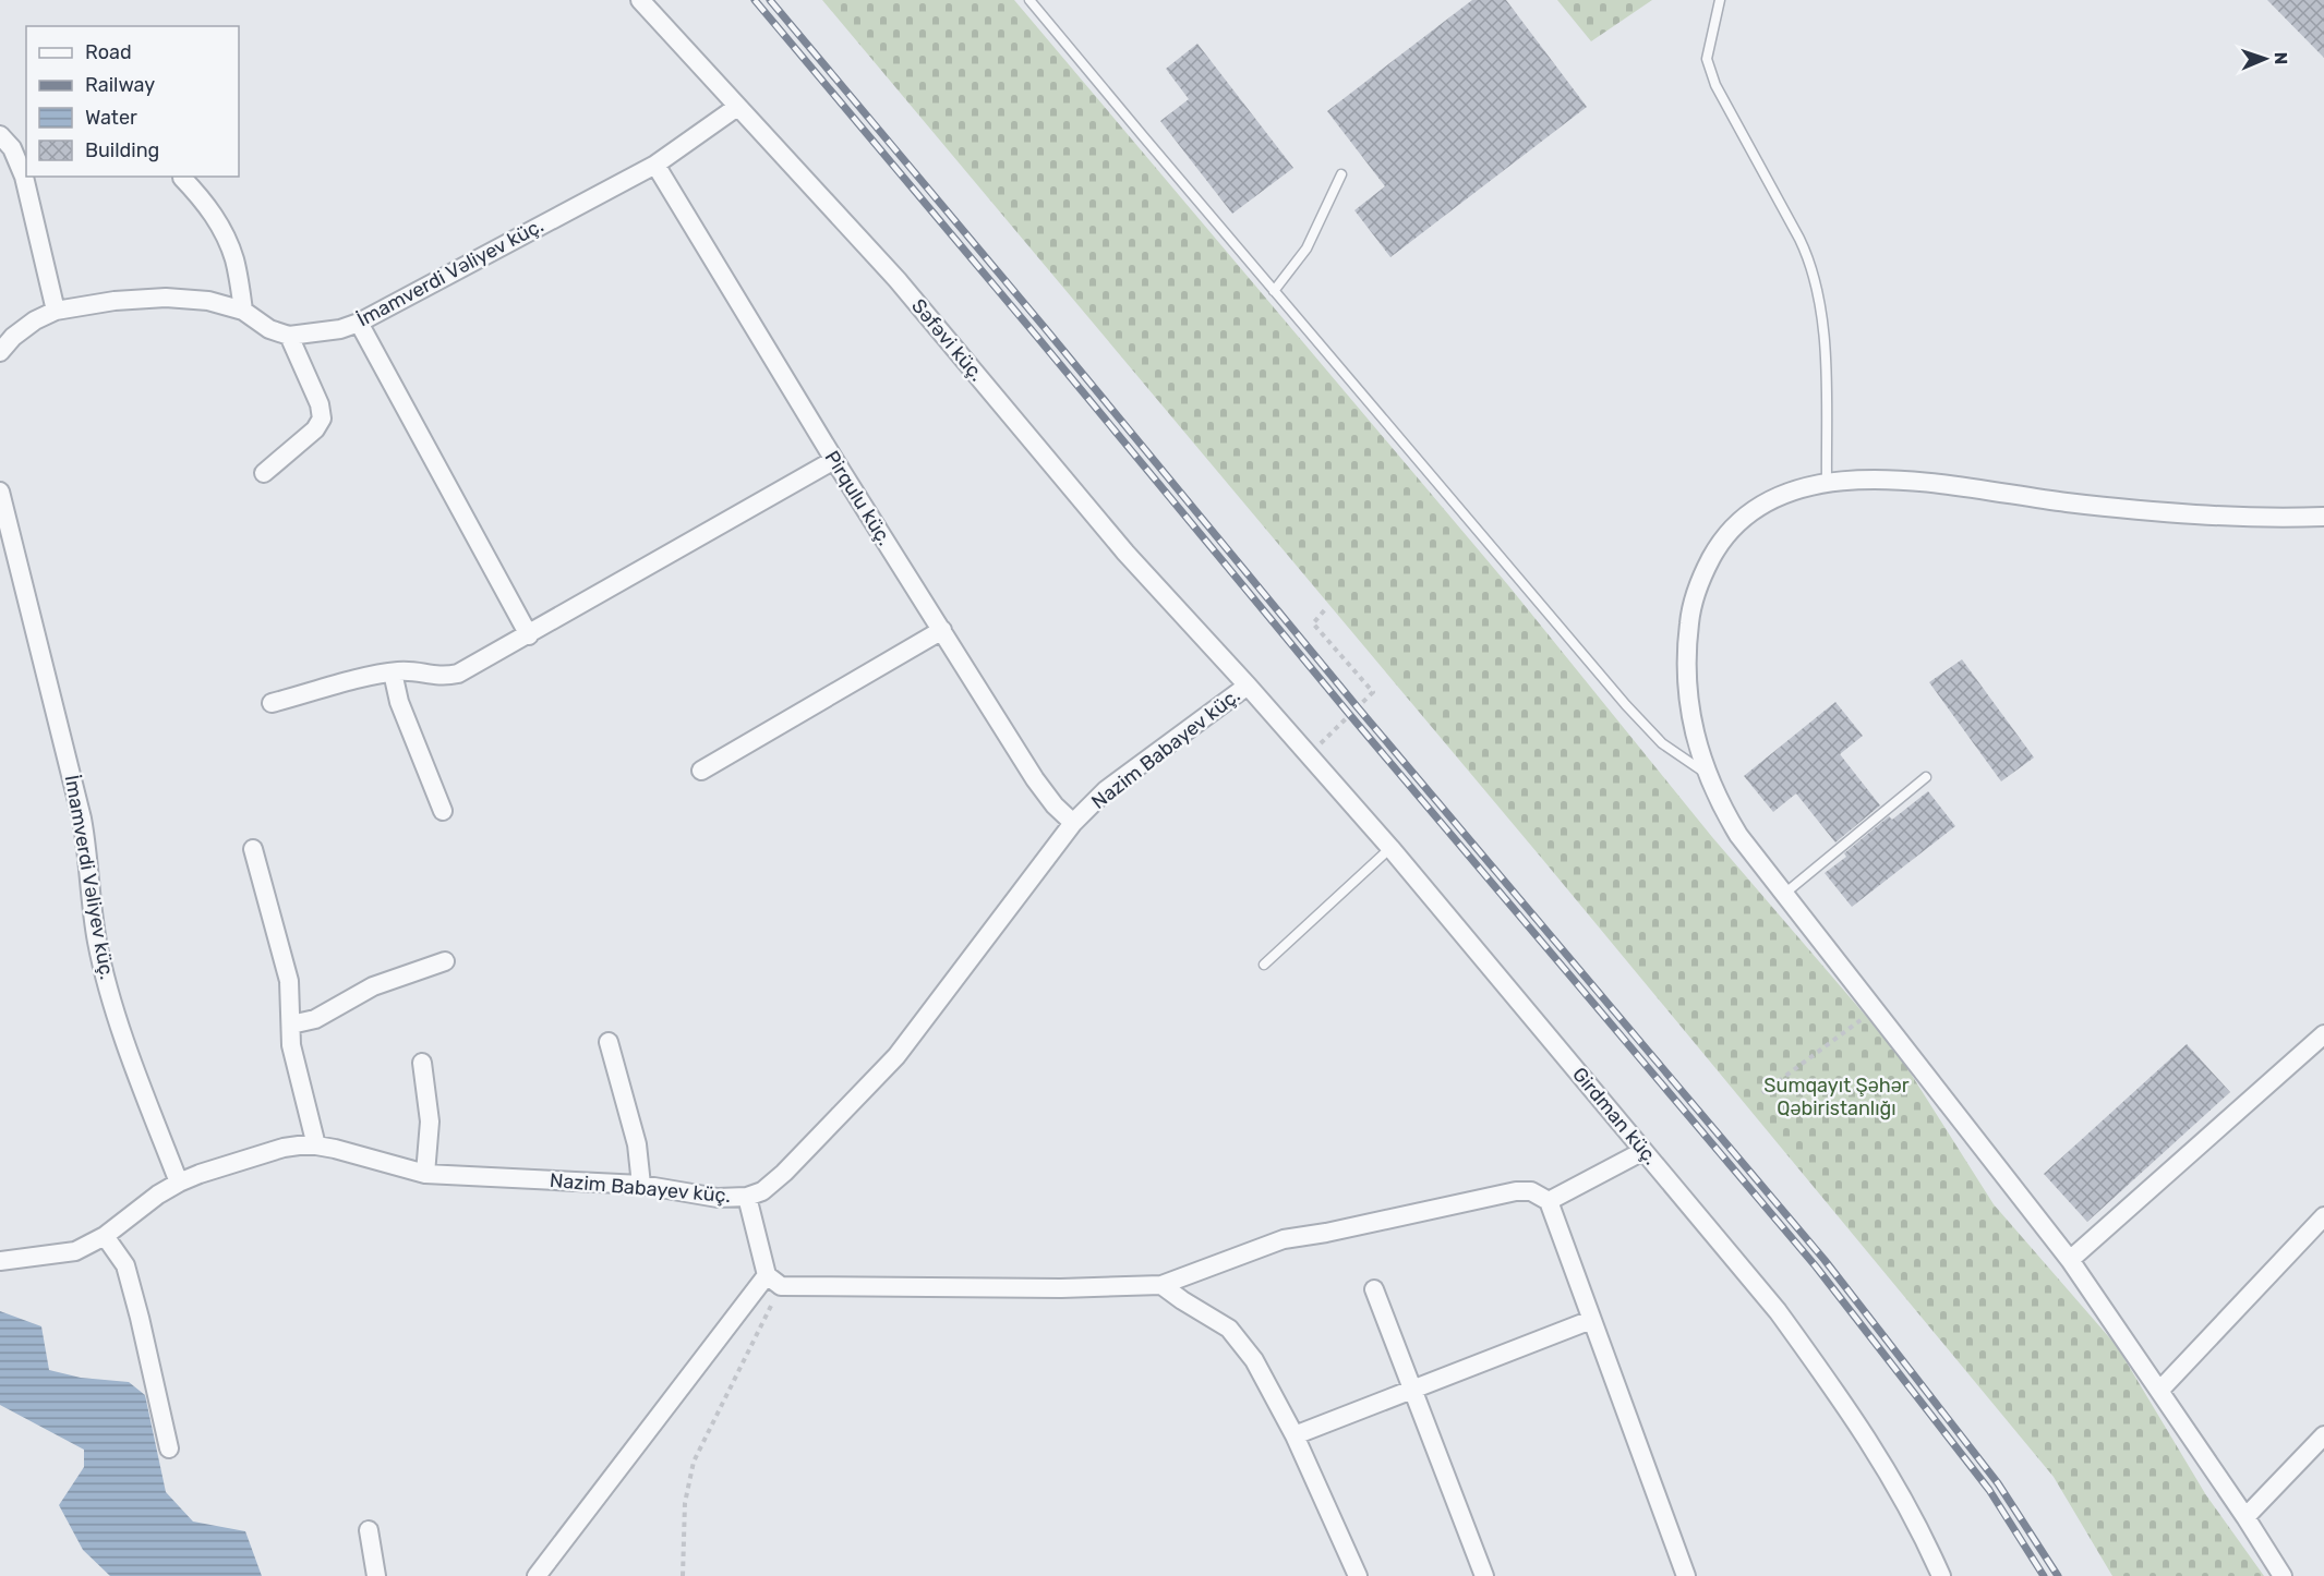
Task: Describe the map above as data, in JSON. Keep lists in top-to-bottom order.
{
  "streets": {
    "street": [
      "İmamverdi Vəliyev küç.",
      "Səfəvi küç.",
      "Pirqulu küç.",
      "Nazim Babayev küç.",
      "Girdman küç."
    ]
  },
  "crossings": [
    ["İmamverdi Vəliyev küç.", "Səfəvi küç."],
    ["İmamverdi Vəliyev küç.", "Pirqulu küç."],
    ["İmamverdi Vəliyev küç.", "Nazim Babayev küç."],
    ["Səfəvi küç.", "Nazim Babayev küç."],
    ["Səfəvi küç.", "Girdman küç."],
    ["Pirqulu küç.", "Nazim Babayev küç."],
    ["Nazim Babayev küç.", "Girdman küç."]
  ],
  "parks": ["Sumqayıt Şəhər Qəbiristanlığı"],
  "legend": [
    "Road",
    "Railway",
    "Water",
    "Building"
  ],
  "north": "right"
}
